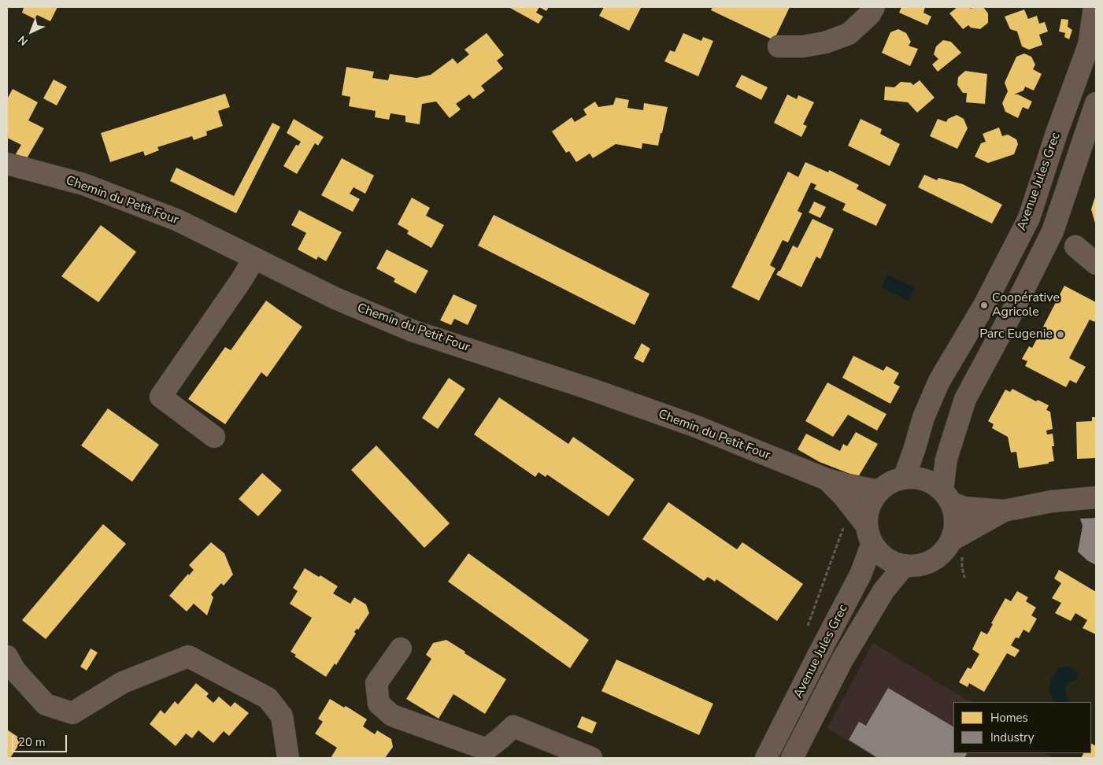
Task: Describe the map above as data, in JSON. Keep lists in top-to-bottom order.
{
  "streets": {
    "street": ["Avenue Jules Grec", "Chemin du Petit Four"]
  },
  "crossings": [
    ["Avenue Jules Grec", "Chemin du Petit Four"]
  ],
  "places": ["Coopérative Agricole", "Parc Eugenie"],
  "legend": ["Homes", "Industry"],
  "scale_bar": "20 m",
  "north": "bottom left"
}
